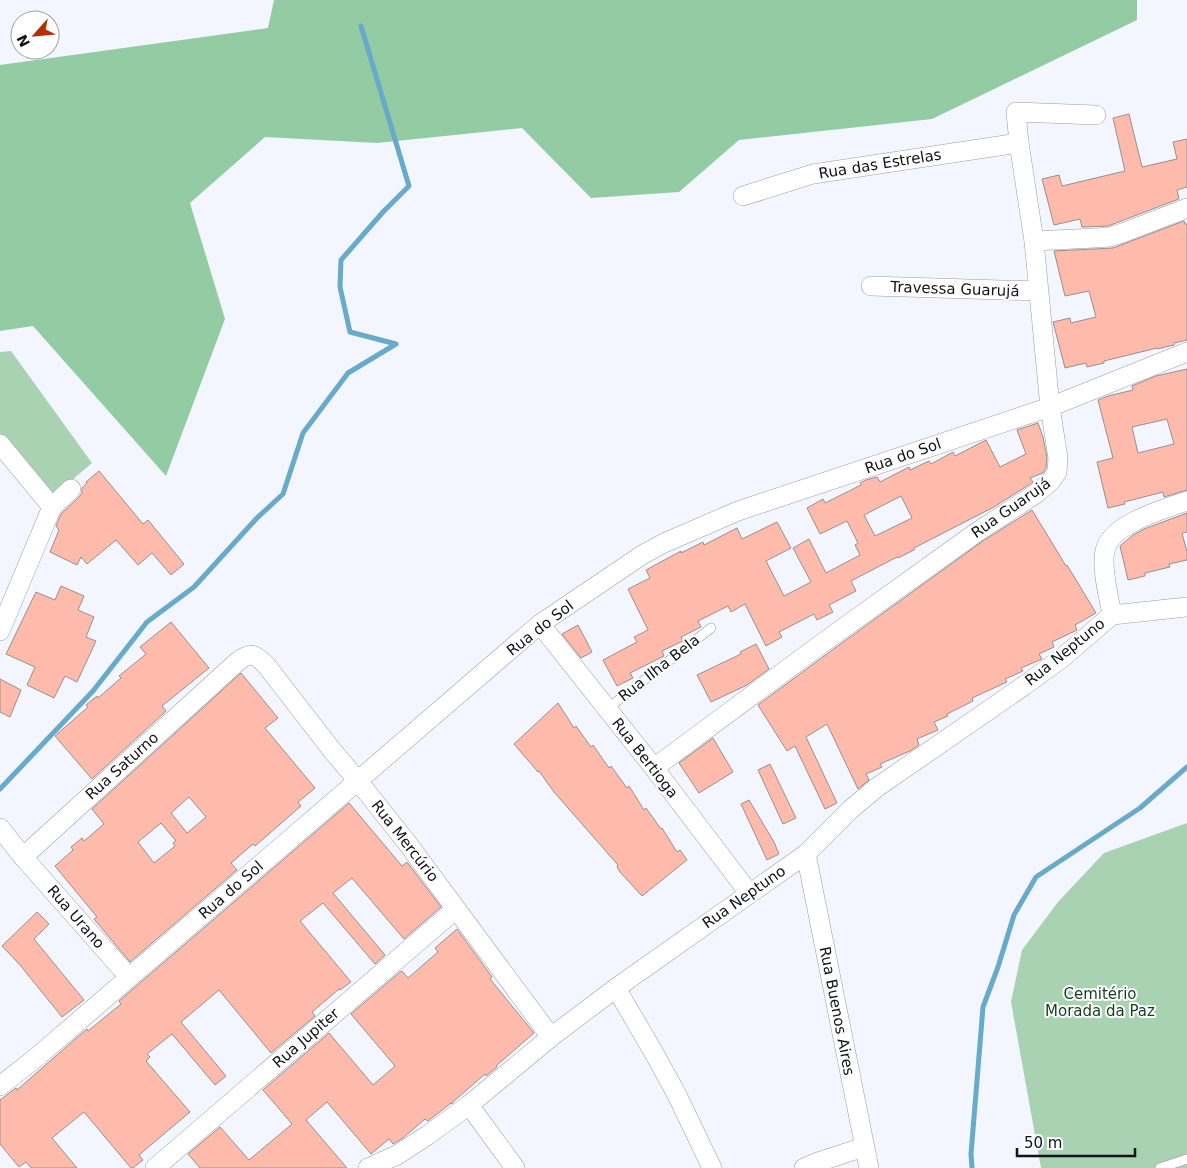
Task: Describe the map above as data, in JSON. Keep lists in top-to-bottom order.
{
  "streets": {
    "street": [
      "Rua das Estrelas",
      "Travessa Guarujá",
      "Rua do Sol",
      "Rua Guarujá",
      "Rua Neptuno",
      "Rua Bertioga",
      "Rua Saturno",
      "Rua Mercúrio",
      "Rua Urano",
      "Rua Buenos Aires",
      "Rua Jupiter"
    ],
    "lane": ["Rua Ilha Bela"]
  },
  "crossings": [
    ["Rua das Estrelas", "Rua Guarujá"],
    ["Travessa Guarujá", "Rua Guarujá"],
    ["Rua do Sol", "Rua Guarujá"],
    ["Rua do Sol", "Rua Bertioga"],
    ["Rua do Sol", "Rua Mercúrio"],
    ["Rua do Sol", "Rua Urano"],
    ["Rua Guarujá", "Rua Bertioga"],
    ["Rua Neptuno", "Rua Bertioga"],
    ["Rua Neptuno", "Rua Mercúrio"],
    ["Rua Neptuno", "Rua Buenos Aires"],
    ["Rua Ilha Bela", "Rua Bertioga"],
    ["Rua Saturno", "Rua Mercúrio"],
    ["Rua Saturno", "Rua Urano"],
    ["Rua Mercúrio", "Rua Jupiter"]
  ],
  "parks": ["Cemitério Morada da Paz"],
  "scale_bar": "50 m",
  "north": "bottom left"
}
